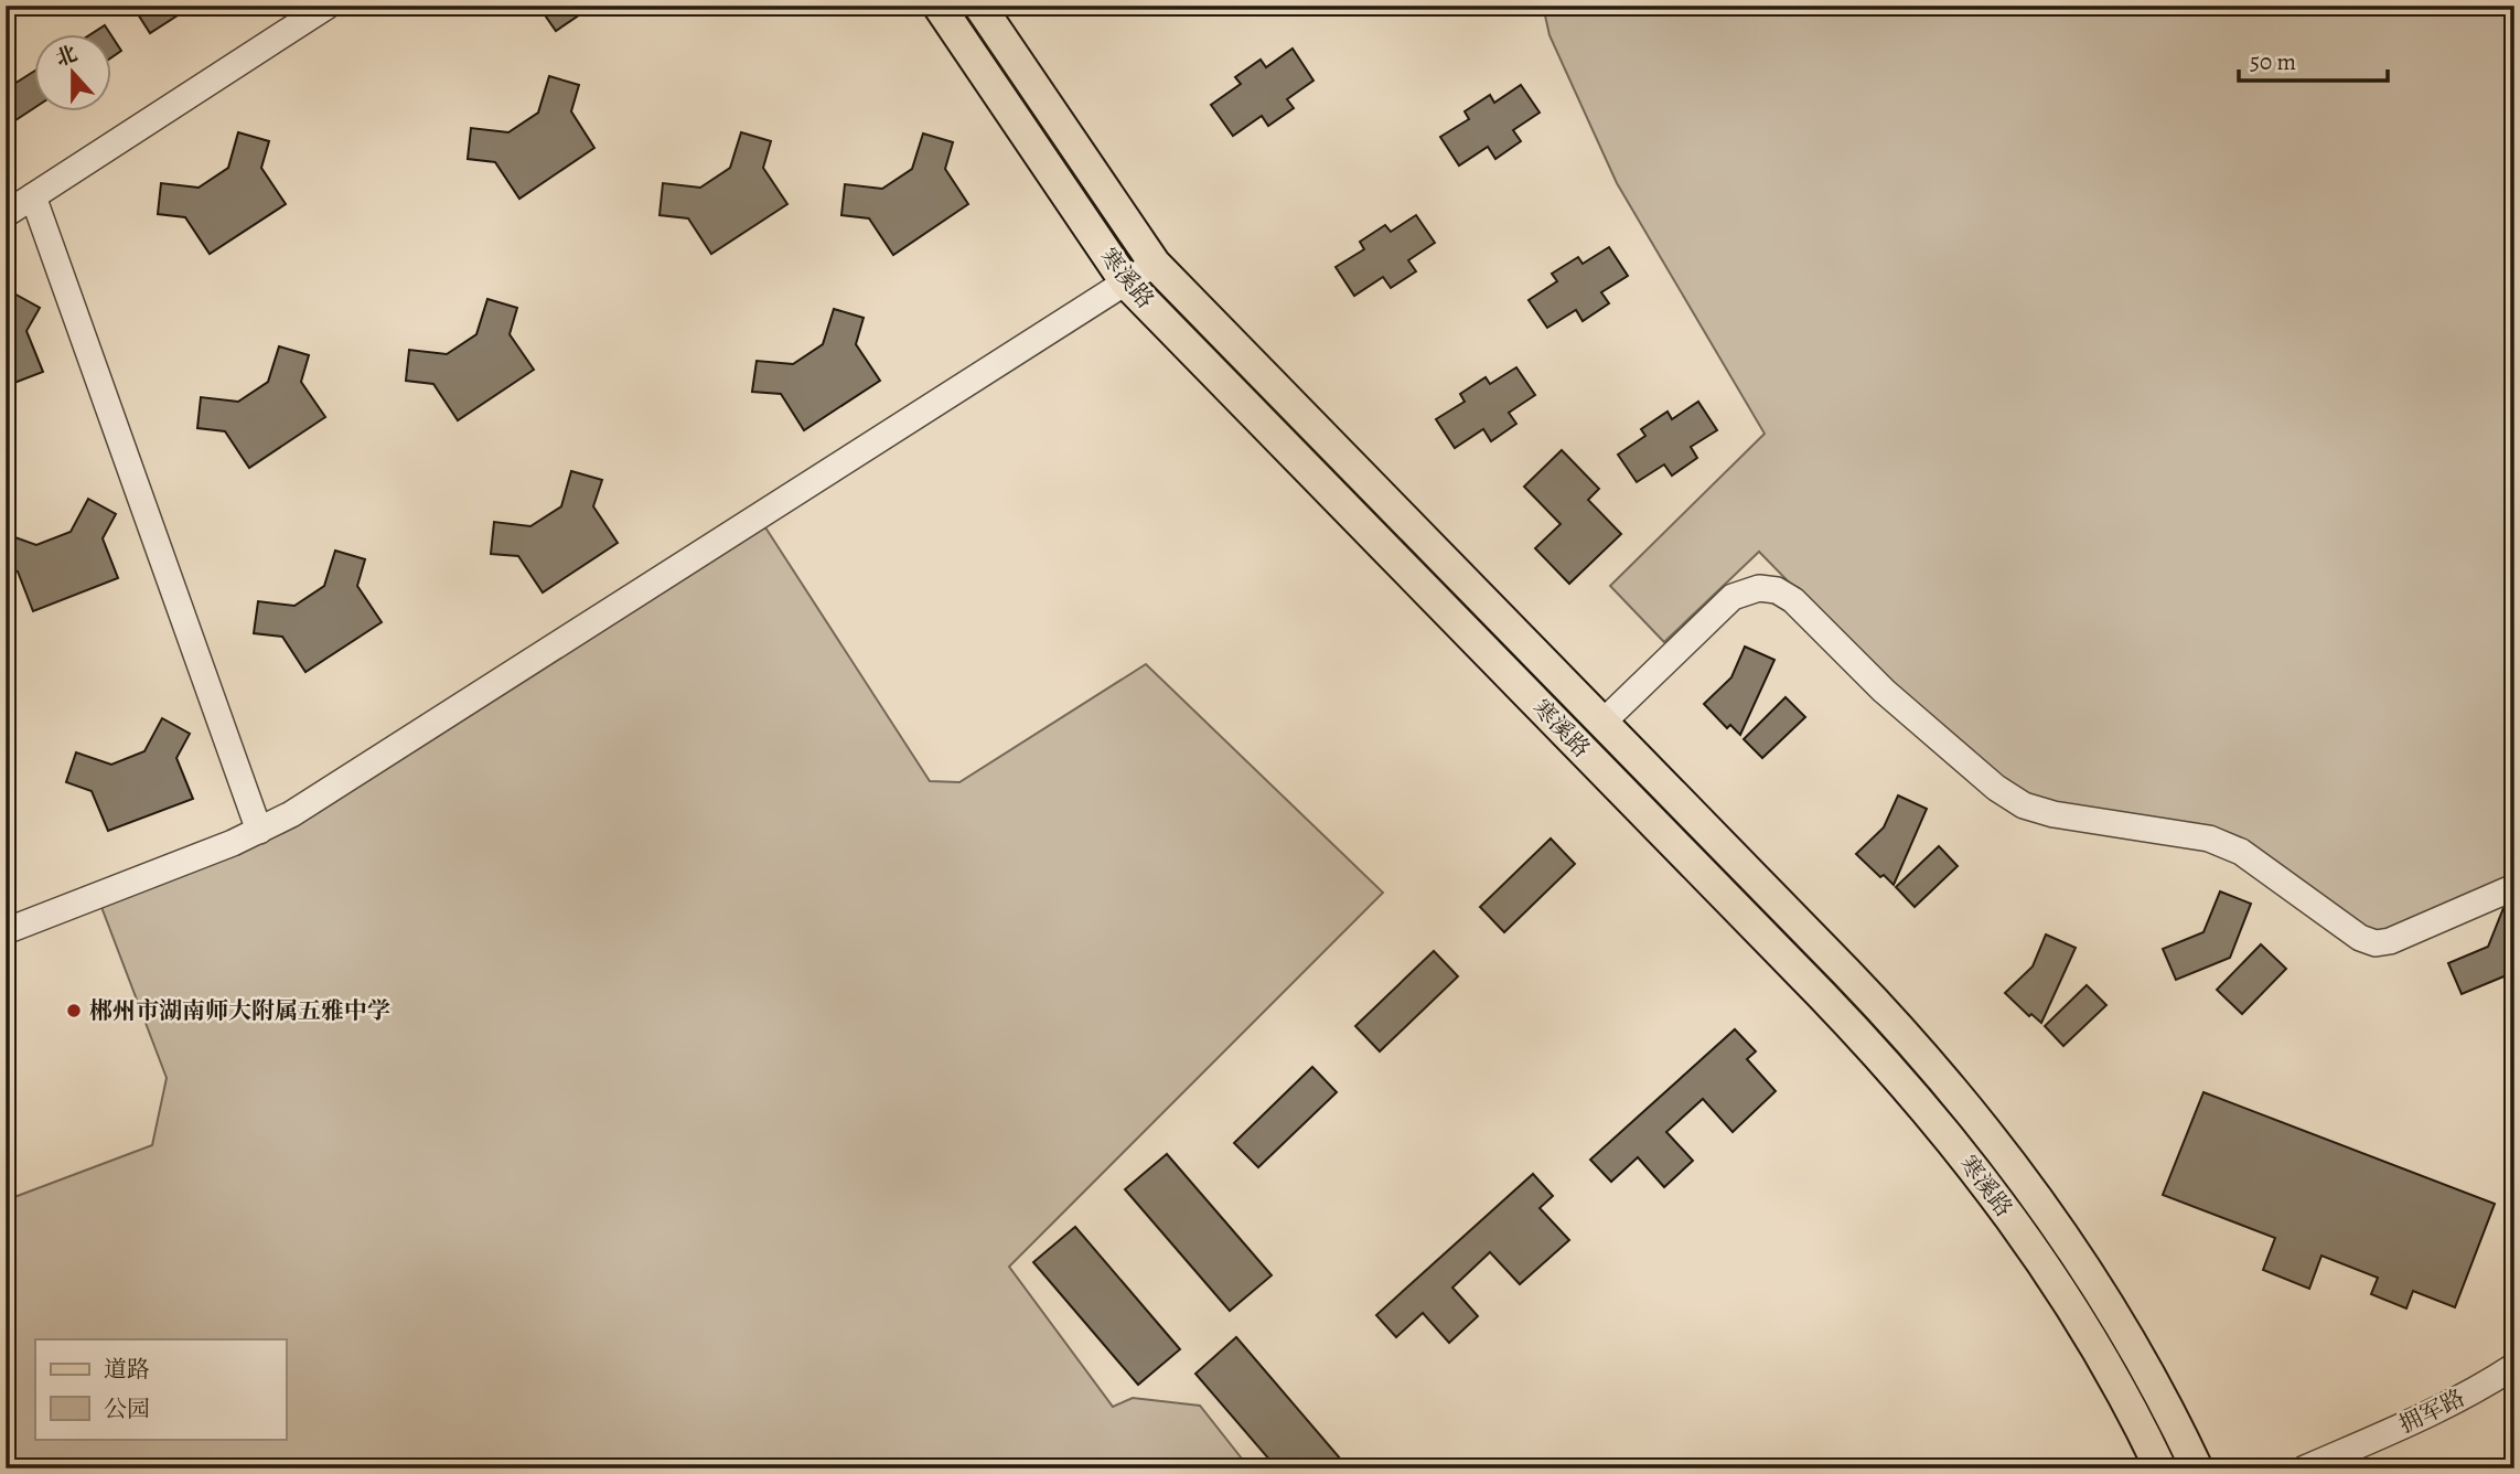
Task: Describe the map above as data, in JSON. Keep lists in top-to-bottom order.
{
  "streets": {
    "main road": ["寒溪路"],
    "street": ["拥军路"]
  },
  "places": ["郴州市湖南师大附属五雅中学"],
  "legend": ["道路", "公园"],
  "scale_bar": "50 m",
  "north": "top"
}
